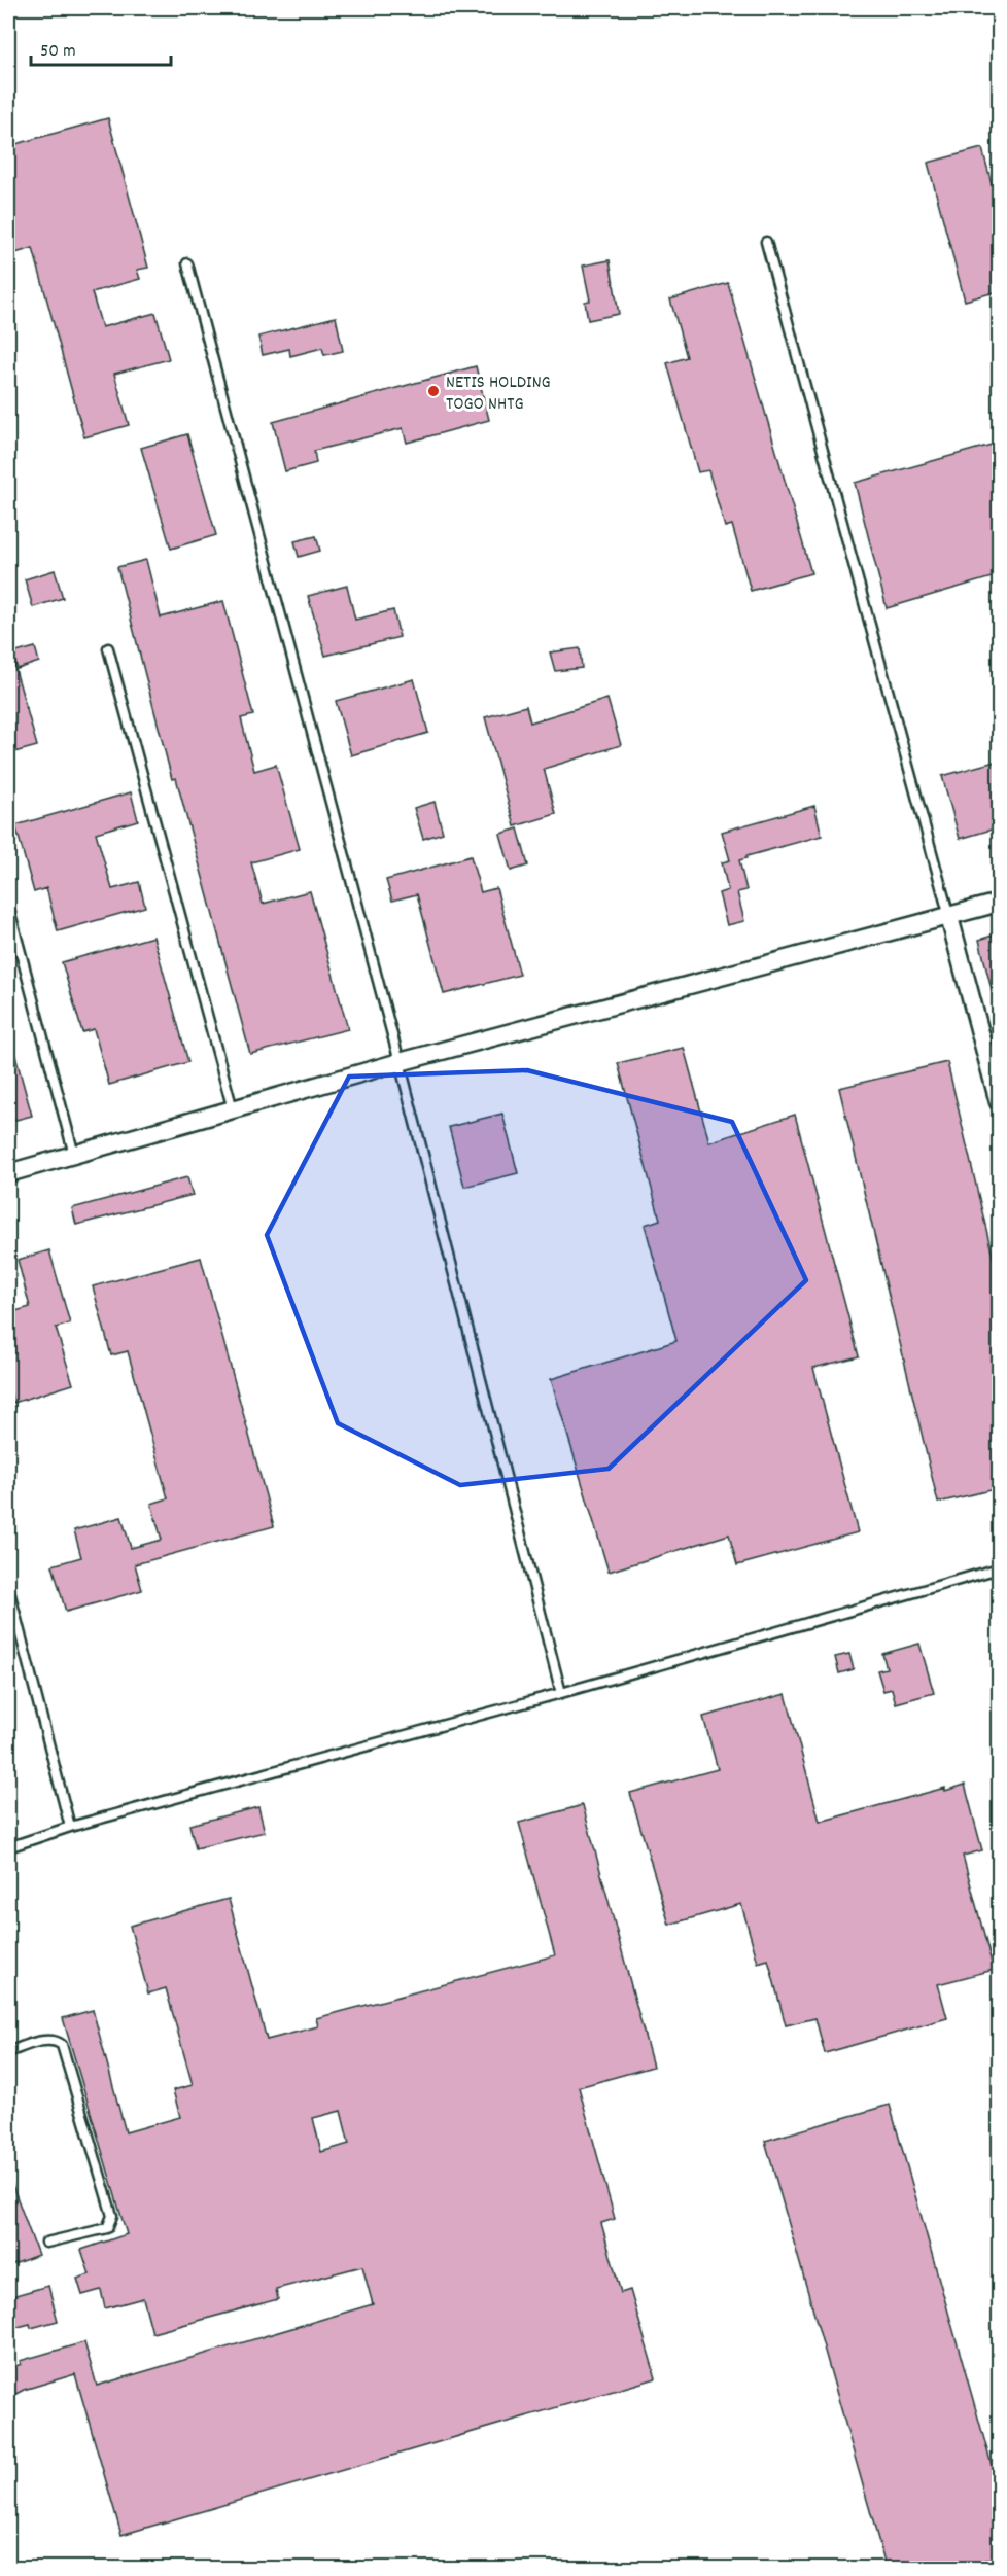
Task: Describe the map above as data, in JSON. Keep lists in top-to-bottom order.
{
  "places": ["NETIS HOLDING TOGO NHTG"],
  "scale_bar": "50 m"
}
